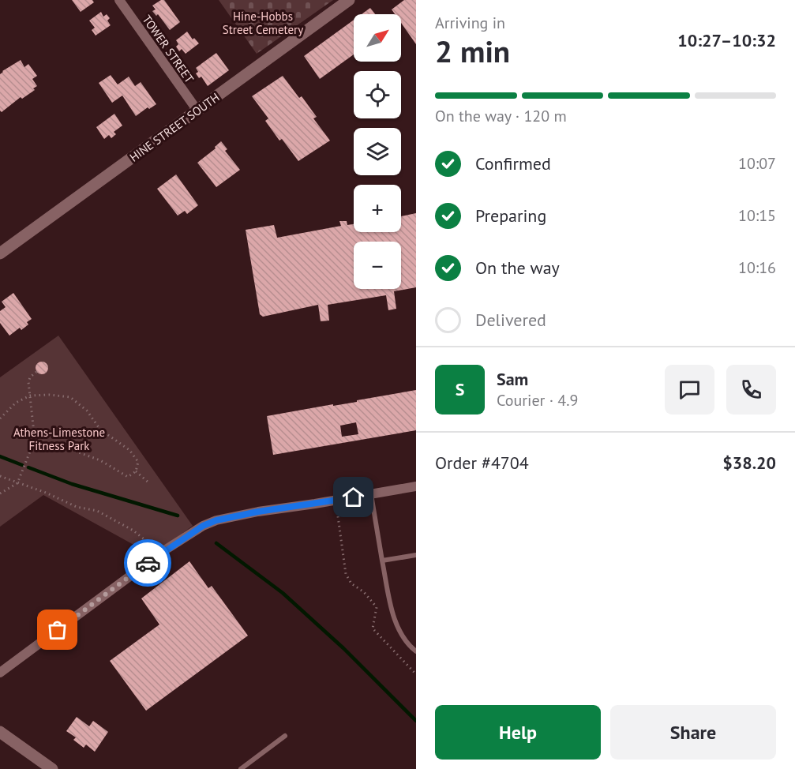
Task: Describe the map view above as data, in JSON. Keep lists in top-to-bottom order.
{
  "streets": {
    "street": ["TOWER STREET", "HINE STREET SOUTH"]
  },
  "crossings": [
    ["TOWER STREET", "HINE STREET SOUTH"]
  ],
  "parks": ["Hine-Hobbs Street Cemetery", "Athens-Limestone Fitness Park"],
  "north": "top right",
  "page": {
    "heading": ["2 min", "Arriving in", "10:27–10:32"],
    "panel": [
      "Sam",
      "Courier · 4.9",
      "Order #4704",
      "$38.20"
    ],
    "map_buttons": ["+", "−"],
    "bar": "On the way · 120 m",
    "list": [
      ["Confirmed", "10:07"],
      ["Preparing", "10:15"],
      ["On the way", "10:16"],
      "Delivered"
    ],
    "round": "S",
    "buttons": ["Help", "Share"]
  }
}
